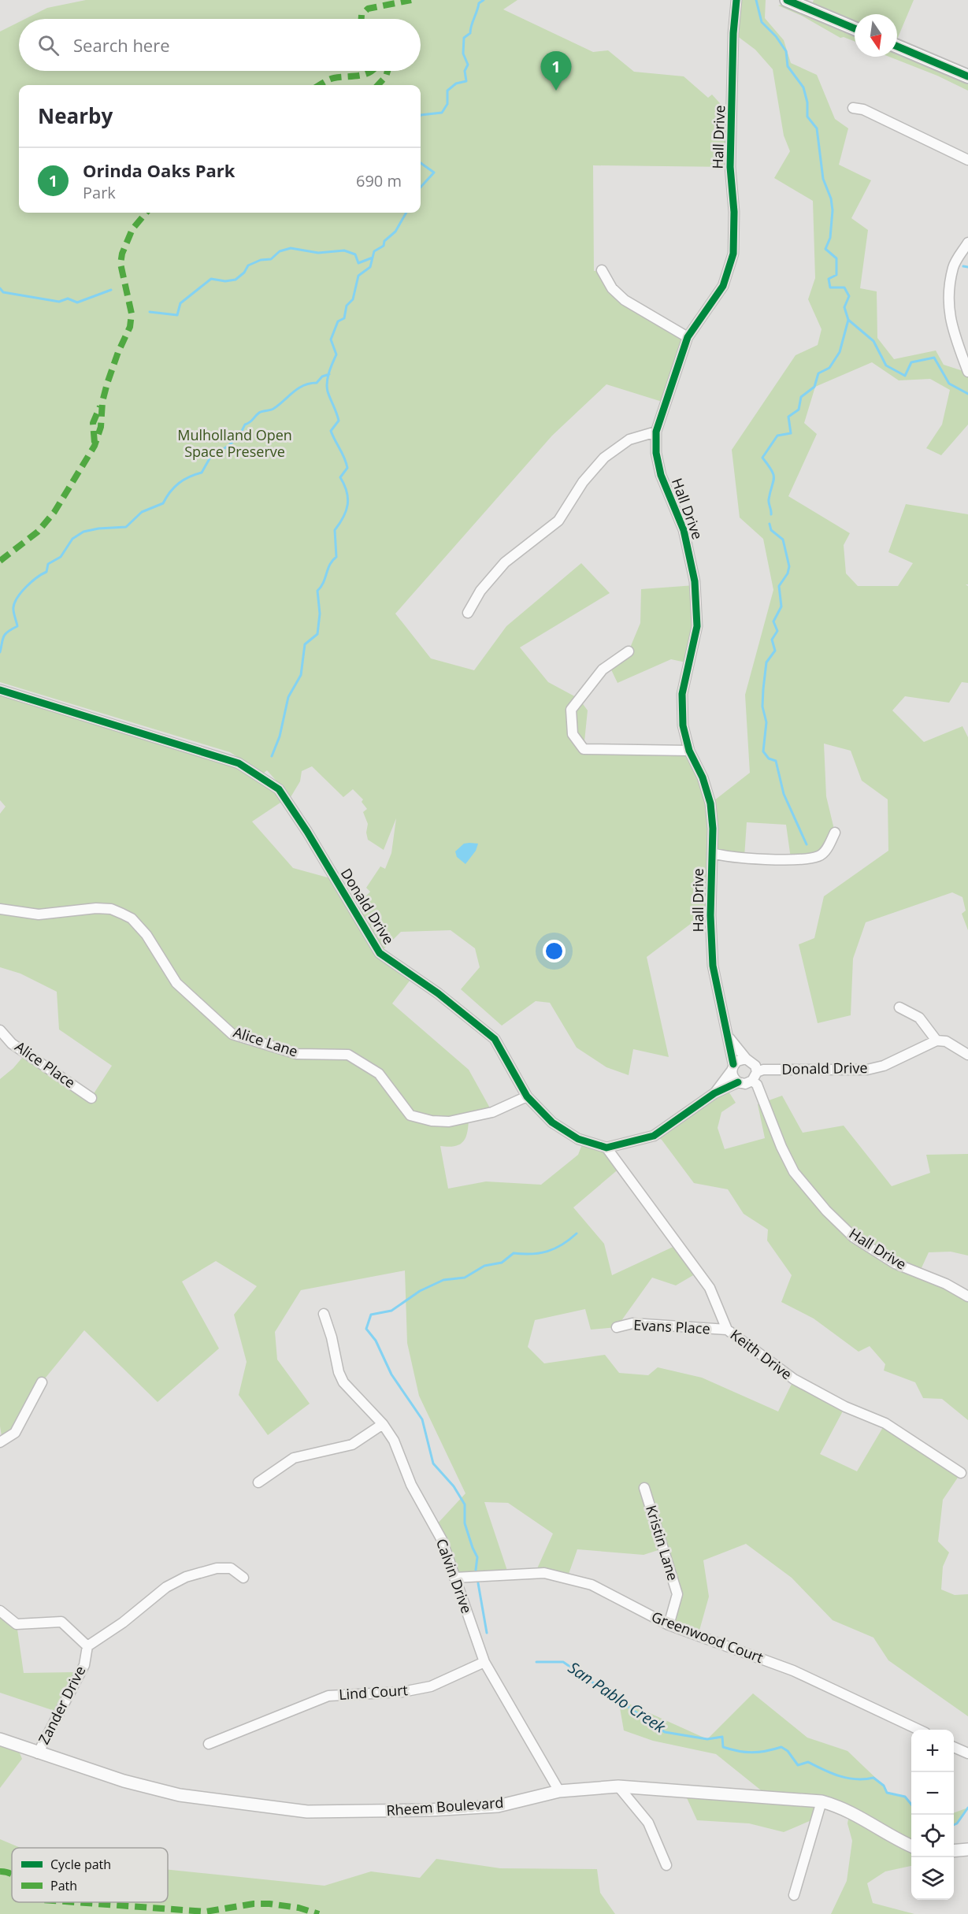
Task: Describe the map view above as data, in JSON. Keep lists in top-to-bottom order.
{
  "streets": {
    "street": [
      "Hall Drive",
      "Donald Drive",
      "Alice Lane",
      "Alice Place",
      "Evans Place",
      "Keith Drive",
      "Kristin Lane",
      "Calvin Drive",
      "Greenwood Court",
      "Lind Court",
      "Zander Drive",
      "Rheem Boulevard"
    ]
  },
  "crossings": [
    ["Hall Drive", "Donald Drive"],
    ["Donald Drive", "Alice Lane"],
    ["Donald Drive", "Keith Drive"],
    ["Evans Place", "Keith Drive"],
    ["Kristin Lane", "Greenwood Court"],
    ["Calvin Drive", "Greenwood Court"],
    ["Calvin Drive", "Lind Court"],
    ["Calvin Drive", "Rheem Boulevard"],
    ["Zander Drive", "Rheem Boulevard"]
  ],
  "water": ["San Pablo Creek"],
  "parks": ["Mulholland Open Space Preserve"],
  "legend": ["Cycle path", "Path"],
  "north": "bottom",
  "page": {
    "search": "Search here",
    "pins": "1",
    "heading": "Nearby",
    "list": [
      {
        "mark": "1",
        "name": "Orinda Oaks Park",
        "note": "Park",
        "value": "690 m"
      }
    ],
    "map_buttons": ["+", "−"]
  }
}
